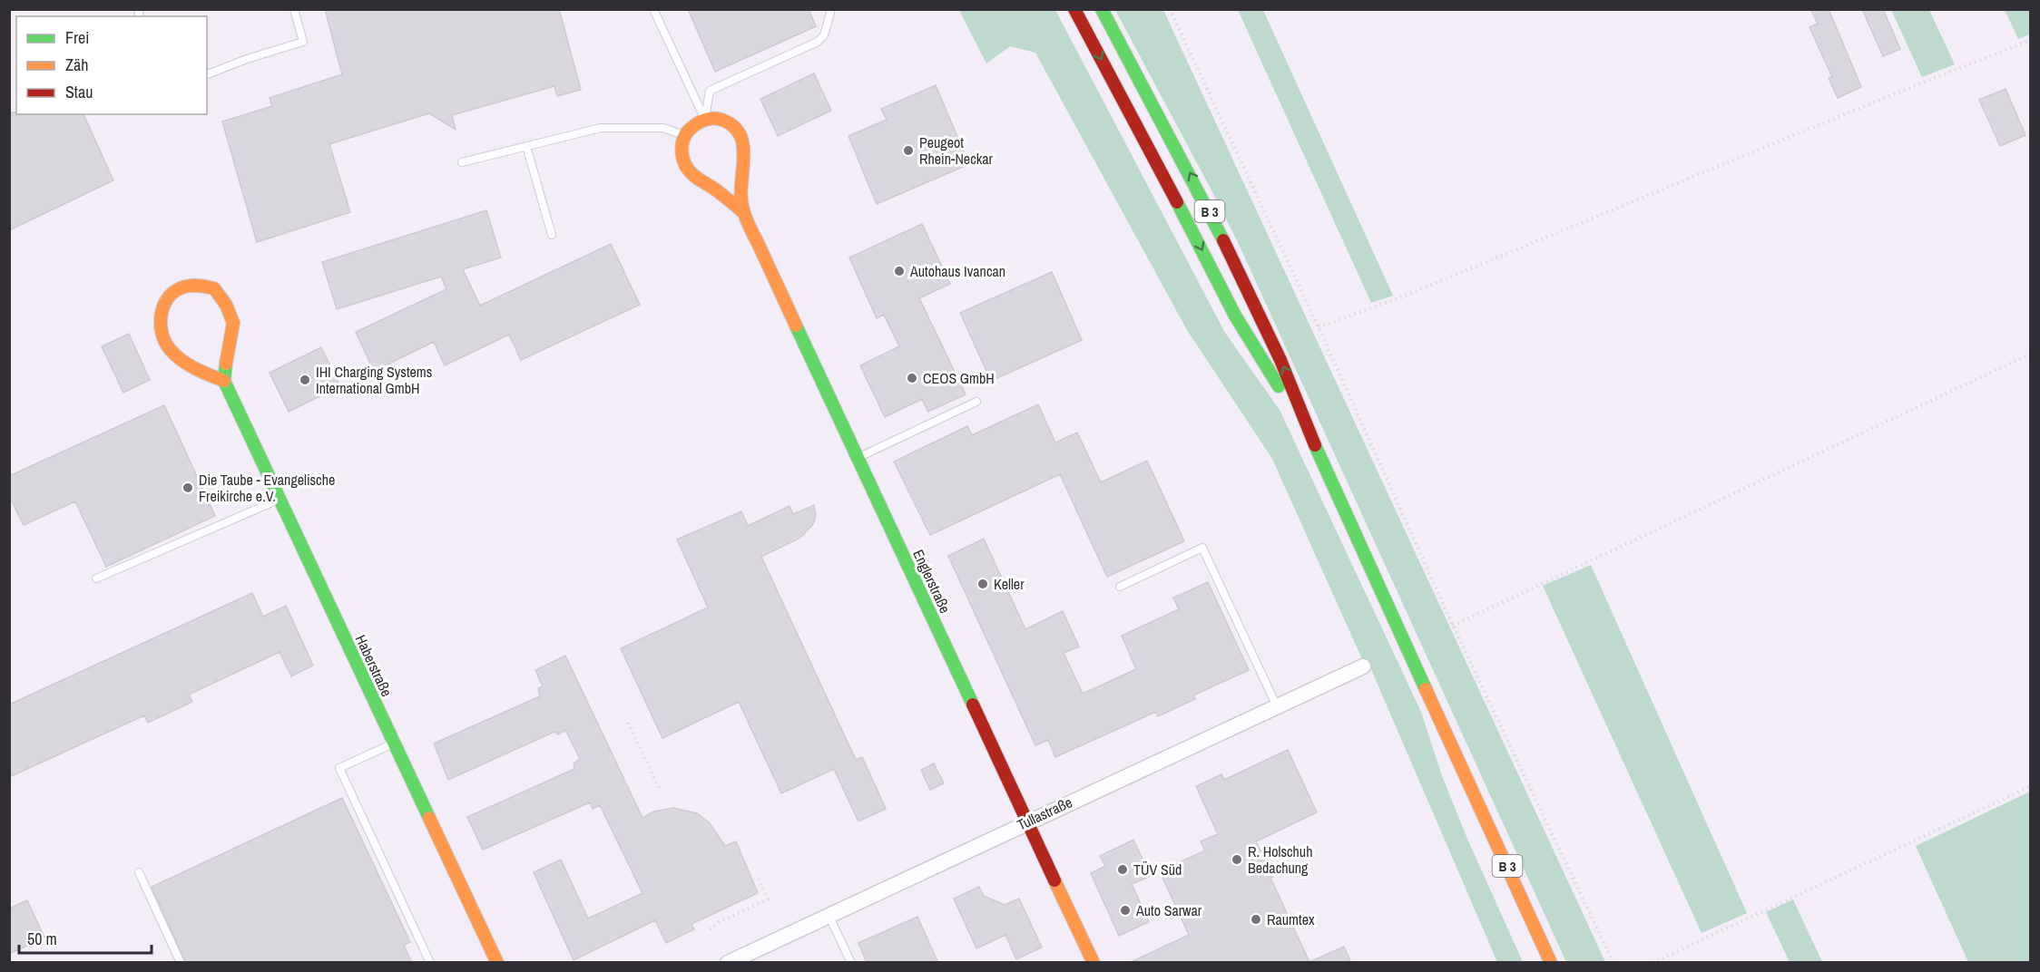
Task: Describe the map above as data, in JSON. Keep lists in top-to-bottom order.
{
  "streets": {
    "street": [
      "B 3",
      "Englerstraße",
      "Haberstraße",
      "Tullastraße"
    ]
  },
  "crossings": [
    ["Englerstraße", "Tullastraße"]
  ],
  "places": [
    "Peugeot Rhein-Neckar",
    "Autohaus Ivancan",
    "CEOS GmbH",
    "IHI Charging Systems International GmbH",
    "Die Taube - Evangelische Freikirche e.V.",
    "Keller",
    "R. Holschuh Bedachung",
    "TÜV Süd",
    "Auto Sarwar",
    "Raumtex"
  ],
  "legend": ["Frei", "Zäh", "Stau"],
  "scale_bar": "50 m"
}
